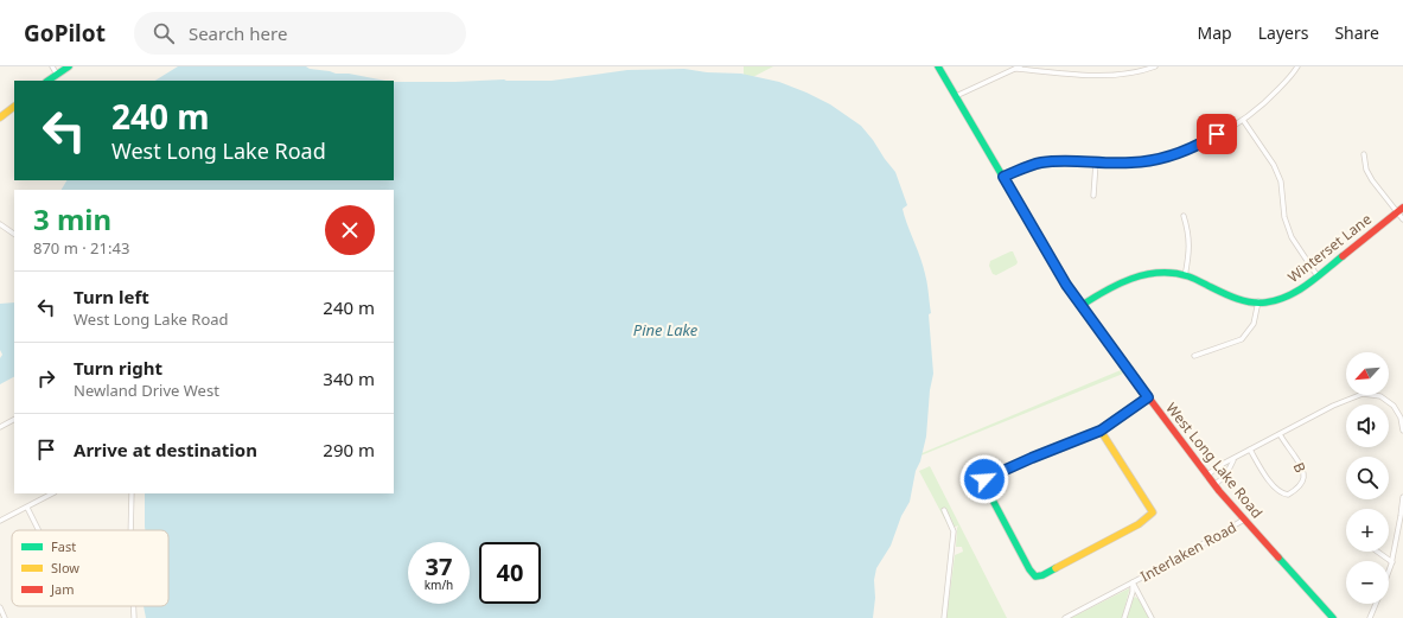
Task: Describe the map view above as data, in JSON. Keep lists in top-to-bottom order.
{
  "streets": {
    "street": [
      "Winterset Lane",
      "West Long Lake Road",
      "B",
      "Interlaken Road"
    ]
  },
  "crossings": [
    ["Winterset Lane", "West Long Lake Road"],
    ["West Long Lake Road", "Interlaken Road"]
  ],
  "water": ["Pine Lake"],
  "legend": ["Fast", "Slow", "Jam"],
  "north": "bottom left",
  "page": {
    "header": "GoPilot",
    "search": "Search here",
    "nav": ["Map", "Layers", "Share"],
    "turn": ["240 m", "West Long Lake Road"],
    "heading": ["3 min", "870 m · 21:43"],
    "list": [
      {
        "name": "Turn left",
        "note": "West Long Lake Road",
        "value": "240 m"
      },
      {
        "name": "Turn right",
        "note": "Newland Drive West",
        "value": "340 m"
      },
      {
        "name": "Arrive at destination",
        "value": "290 m"
      }
    ],
    "map_buttons": ["+", "−"],
    "speed": "37 km/h",
    "limit": "40"
  }
}
